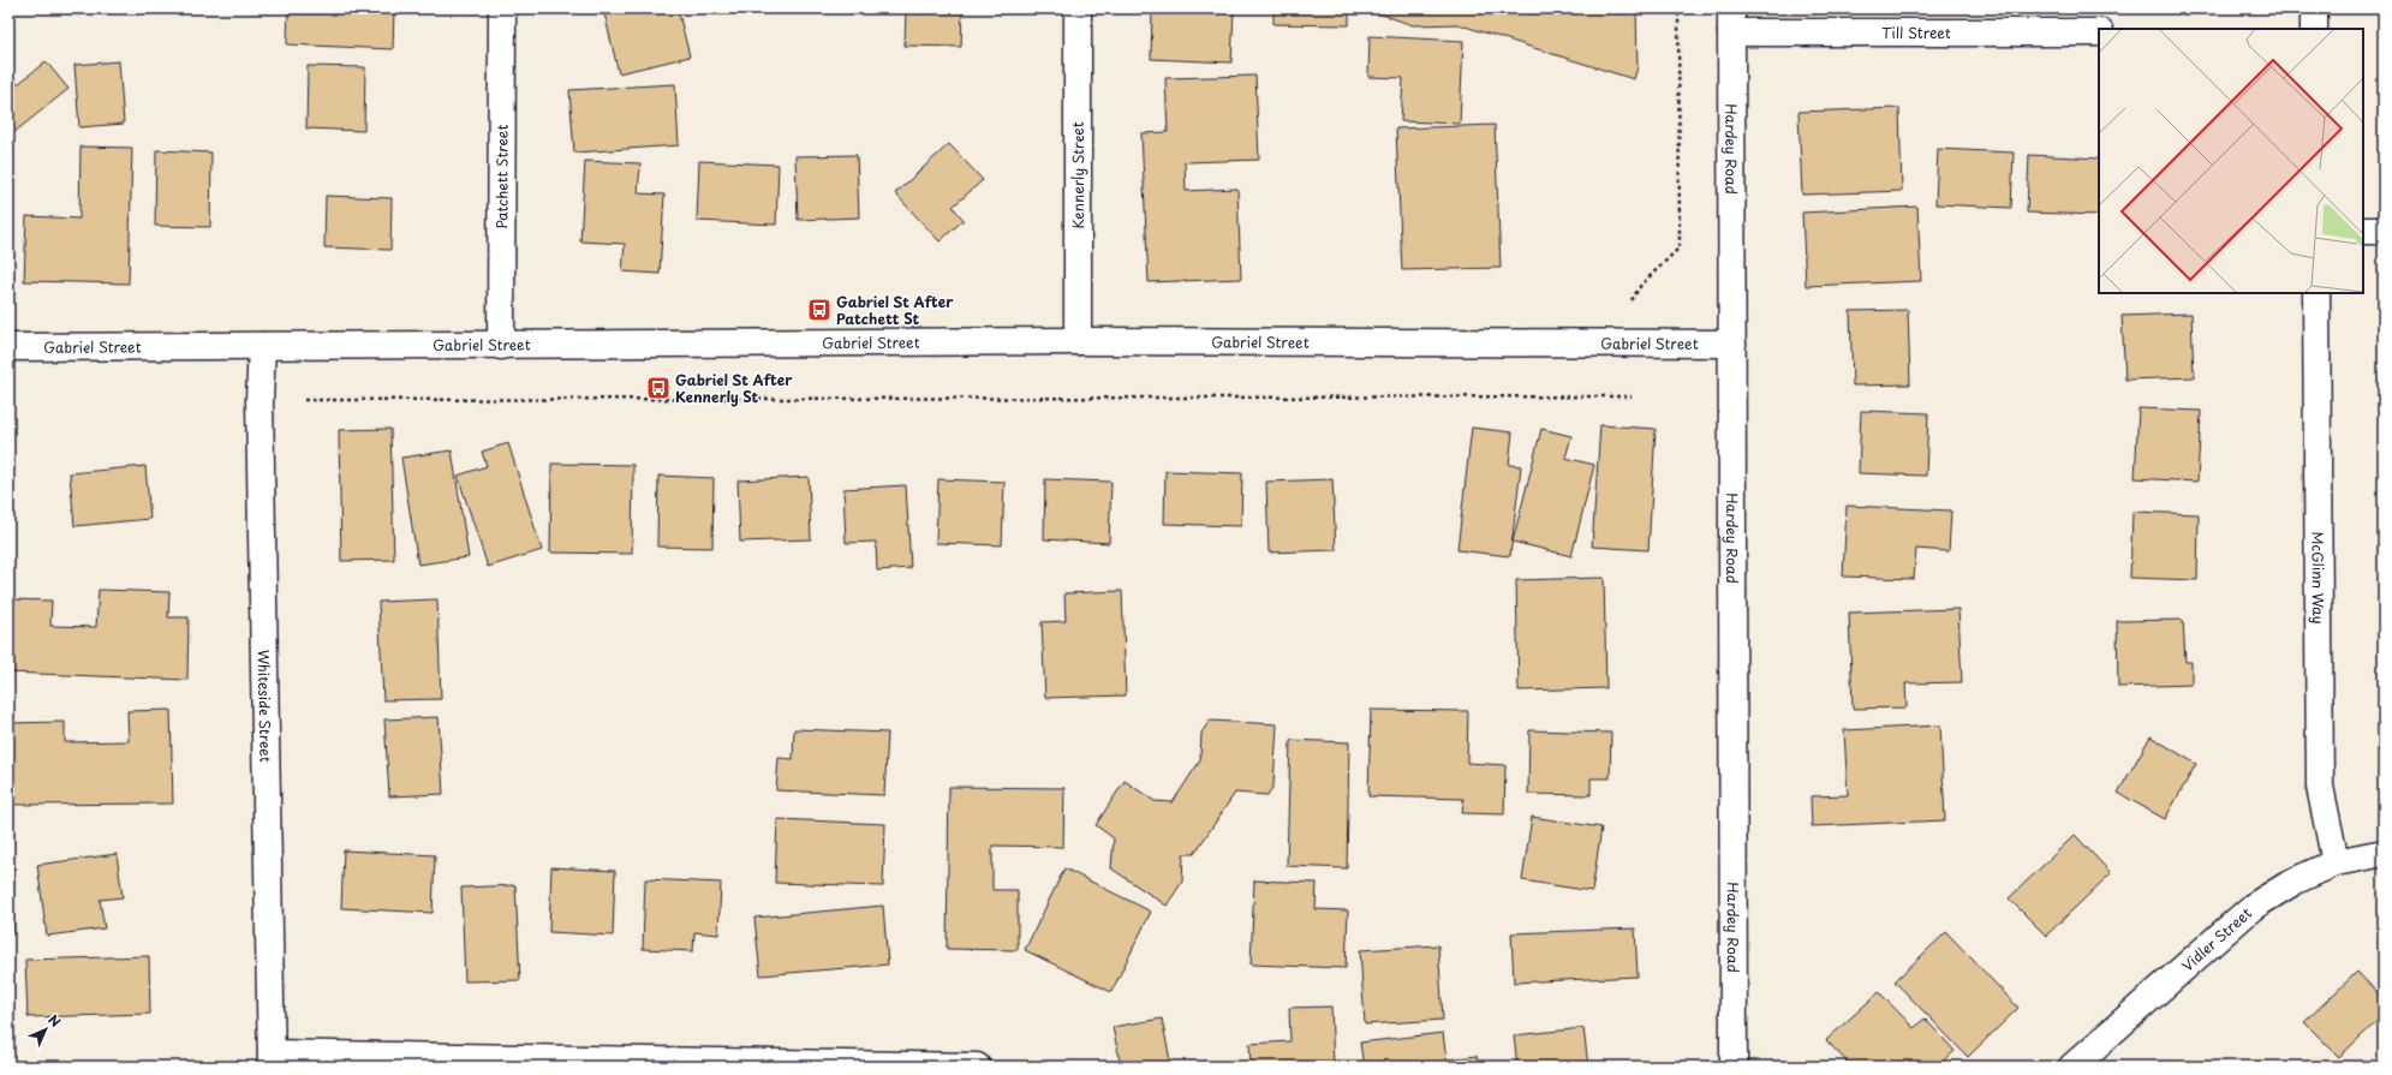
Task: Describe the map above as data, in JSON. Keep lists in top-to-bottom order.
{
  "streets": {
    "street": [
      "Till Street",
      "Hardey Road",
      "Kennerly Street",
      "Patchett Street",
      "Gabriel Street",
      "McGlinn Way",
      "Whiteside Street",
      "Vidler Street"
    ]
  },
  "crossings": [
    ["Till Street", "Hardey Road"],
    ["Hardey Road", "Gabriel Street"],
    ["Kennerly Street", "Gabriel Street"],
    ["Patchett Street", "Gabriel Street"],
    ["Gabriel Street", "Whiteside Street"],
    ["McGlinn Way", "Vidler Street"]
  ],
  "places": {
    "bus stop": ["Gabriel St After Patchett St", "Gabriel St After Kennerly St"]
  },
  "north": "top right"
}
